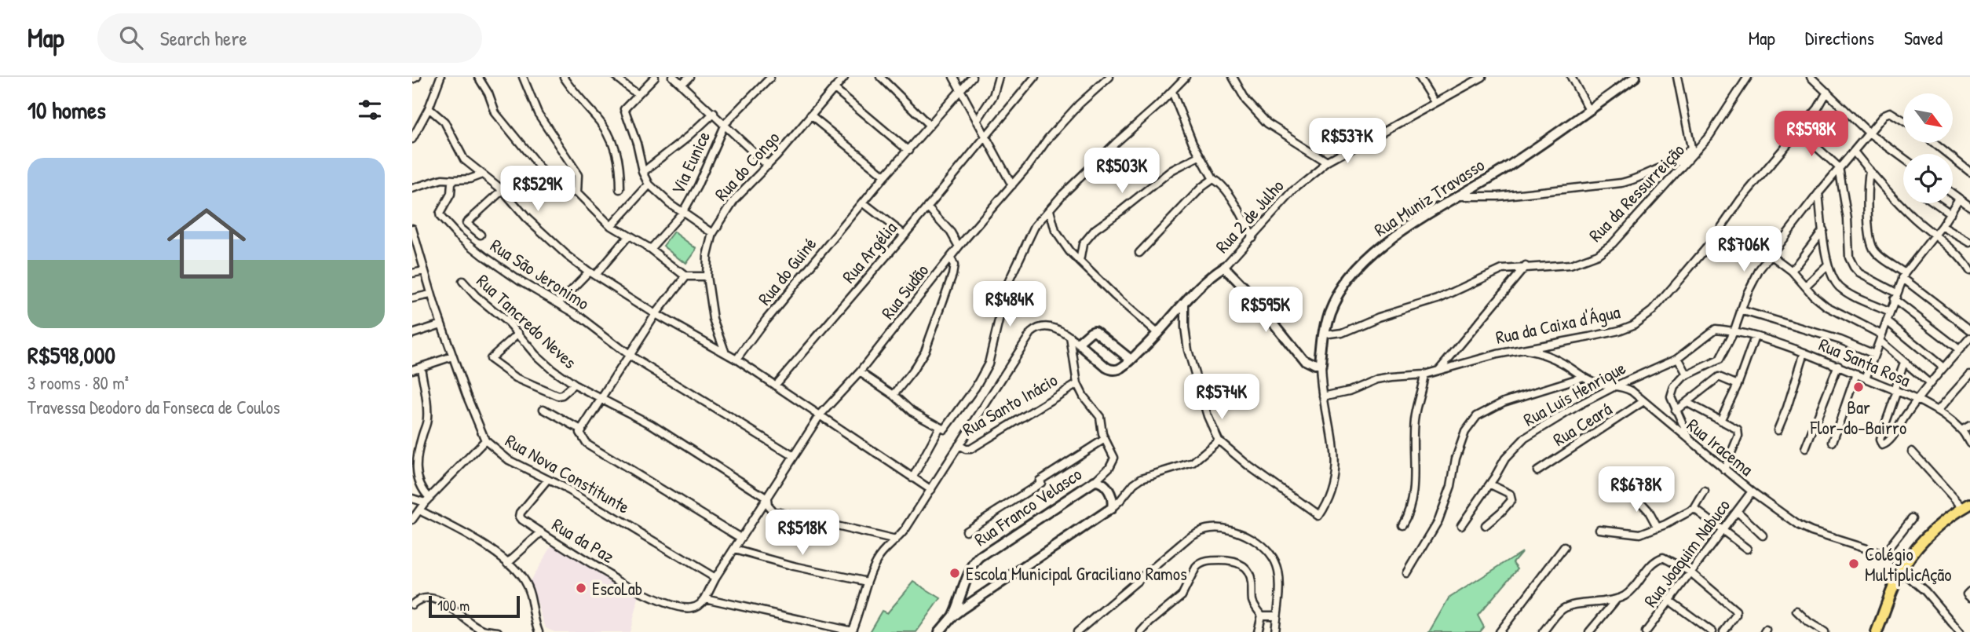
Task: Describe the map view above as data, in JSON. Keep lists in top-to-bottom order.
{
  "streets": {
    "street": [
      "Via Eunice",
      "Rua do Congo",
      "Rua da Ressurreição",
      "Rua Muniz Travasso",
      "Rua 2 de Julho",
      "Rua Argélia",
      "Rua do Guiné",
      "Rua São Jeronimo",
      "Rua Sudão",
      "Rua Tancredo Neves",
      "Rua da Caixa d'Água",
      "Rua Santa Rosa",
      "Rua Luis Henrique",
      "Rua Santo Inácio",
      "Rua Ceará",
      "Rua Iracema",
      "Rua Nova Constitunte",
      "Rua Franco Velasco",
      "Rua da Paz",
      "Rua Joaquim Nabuco"
    ]
  },
  "crossings": [
    ["Rua da Ressurreição", "Rua Muniz Travasso"],
    ["Rua Muniz Travasso", "Rua da Caixa d'Água"],
    ["Rua 2 de Julho", "Rua Santo Inácio"],
    ["Rua São Jeronimo", "Rua Sudão"],
    ["Rua Sudão", "Rua Tancredo Neves"],
    ["Rua Sudão", "Rua Nova Constitunte"],
    ["Rua Sudão", "Rua da Paz"],
    ["Rua Tancredo Neves", "Rua Santo Inácio"],
    ["Rua da Caixa d'Água", "Rua Iracema"],
    ["Rua Santa Rosa", "Rua Luis Henrique"],
    ["Rua Luis Henrique", "Rua Iracema"],
    ["Rua Santo Inácio", "Rua Franco Velasco"],
    ["Rua Ceará", "Rua Iracema"],
    ["Rua Iracema", "Rua Joaquim Nabuco"],
    ["Rua Nova Constitunte", "Rua da Paz"]
  ],
  "places": [
    "Bar Flor-do-Bairro",
    "Colégio MultiplicAção",
    "Escola Municipal Graciliano Ramos",
    "EscoLab"
  ],
  "scale_bar": "100 m",
  "north": "bottom right",
  "page": {
    "header": "Map",
    "search": "Search here",
    "nav": ["Map", "Directions", "Saved"],
    "heading": "10 homes",
    "price": [
      "R$598K",
      "R$537K",
      "R$503K",
      "R$529K",
      "R$706K",
      "R$484K",
      "R$595K",
      "R$574K",
      "R$678K",
      "R$518K"
    ],
    "list": [
      {
        "name": "R$598,000",
        "note": "3 rooms · 80 m² · Travessa Deodoro da Fonseca de Coulos"
      }
    ],
    "scale": "100 m"
  }
}
